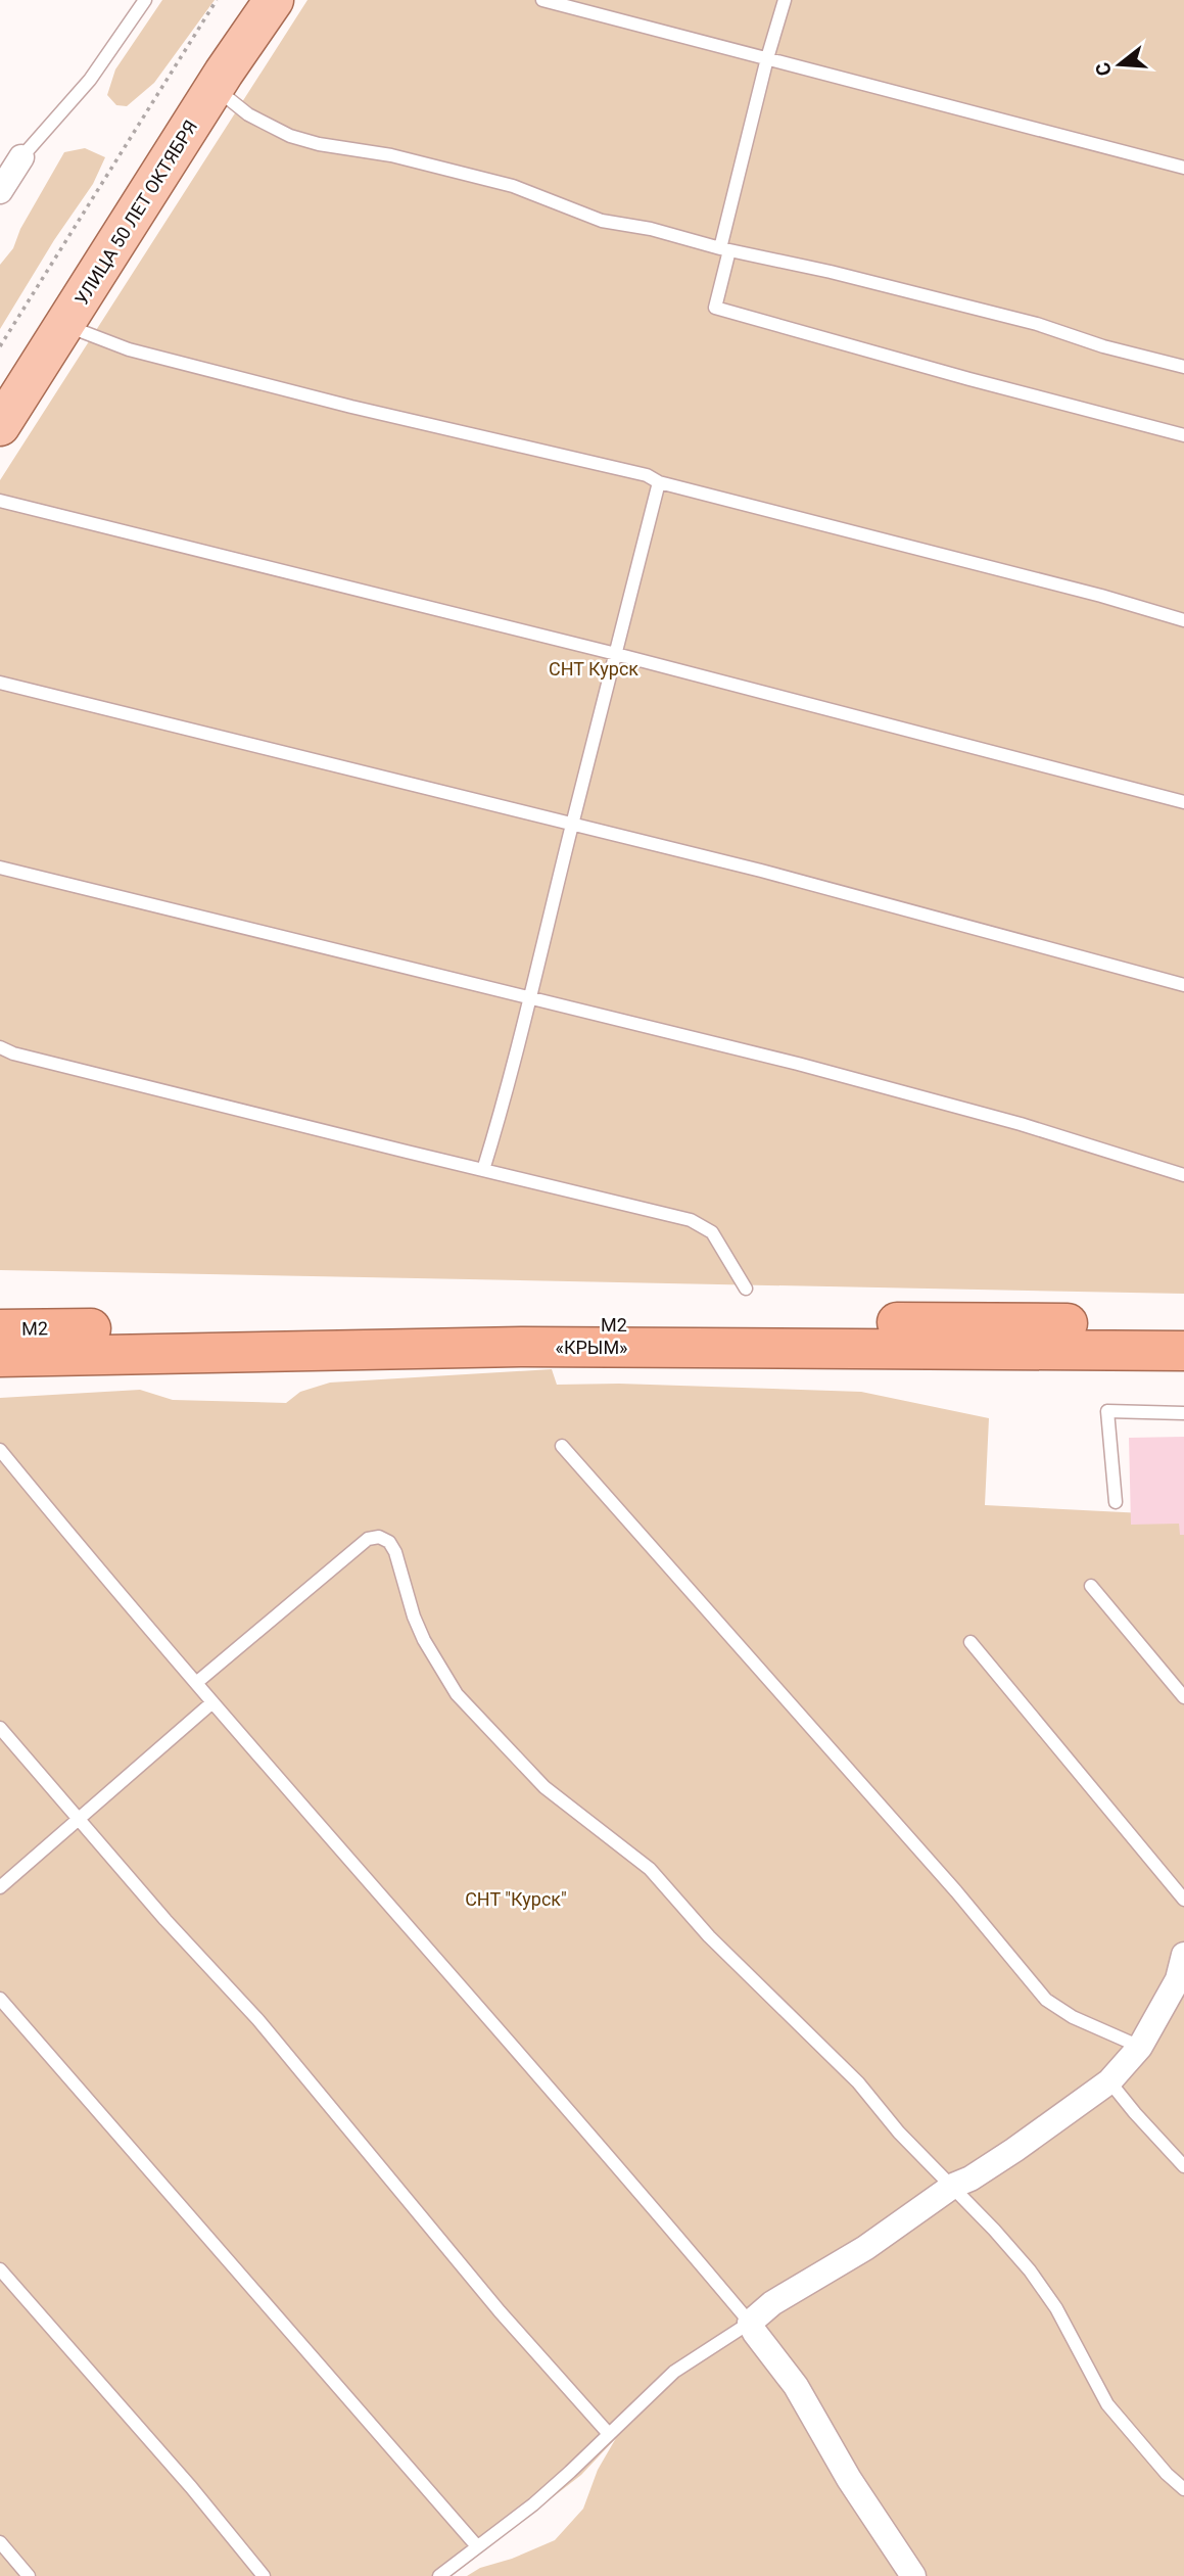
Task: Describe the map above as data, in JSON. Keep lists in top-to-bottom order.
{
  "streets": {
    "highway": ["М2", "«КРЫМ»"],
    "main road": ["УЛИЦА 50 ЛЕТ ОКТЯБРЯ"]
  },
  "parks": ["СНТ Курск", "СНТ \"Курск\""],
  "north": "left"
}
